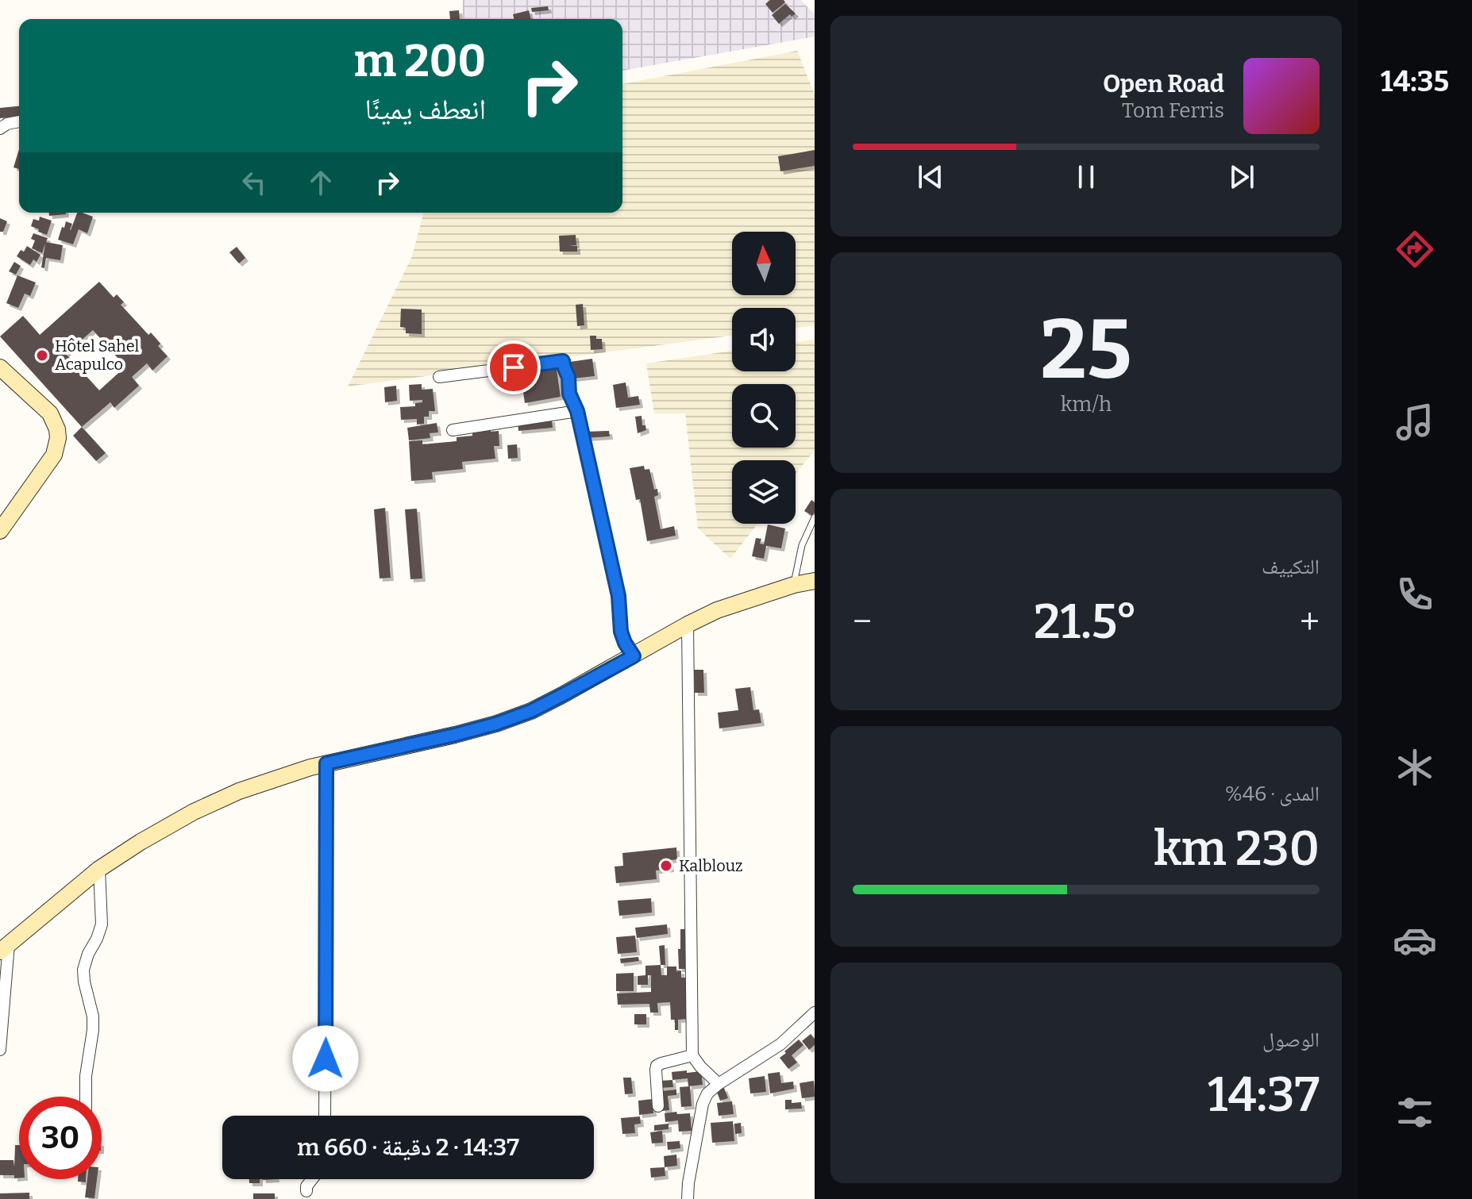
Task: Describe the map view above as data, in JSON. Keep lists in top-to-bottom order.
{
  "places": ["Hôtel Sahel Acapulco", "Kalblouz"],
  "north": "top",
  "page": {
    "tabs": "14:35",
    "turn": ["200 m", "انعطف يمينًا"],
    "song": ["Open Road", "Tom Ferris"],
    "tile": [
      ["25", "km/h"],
      "التكييف",
      ["المدى · 46%", "230 km"],
      ["الوصول", "14:37"]
    ],
    "heat": ["−", "21.5°", "+"],
    "limit": "30",
    "trip": "14:37 · 2 دقيقة · 660 m"
  }
}
